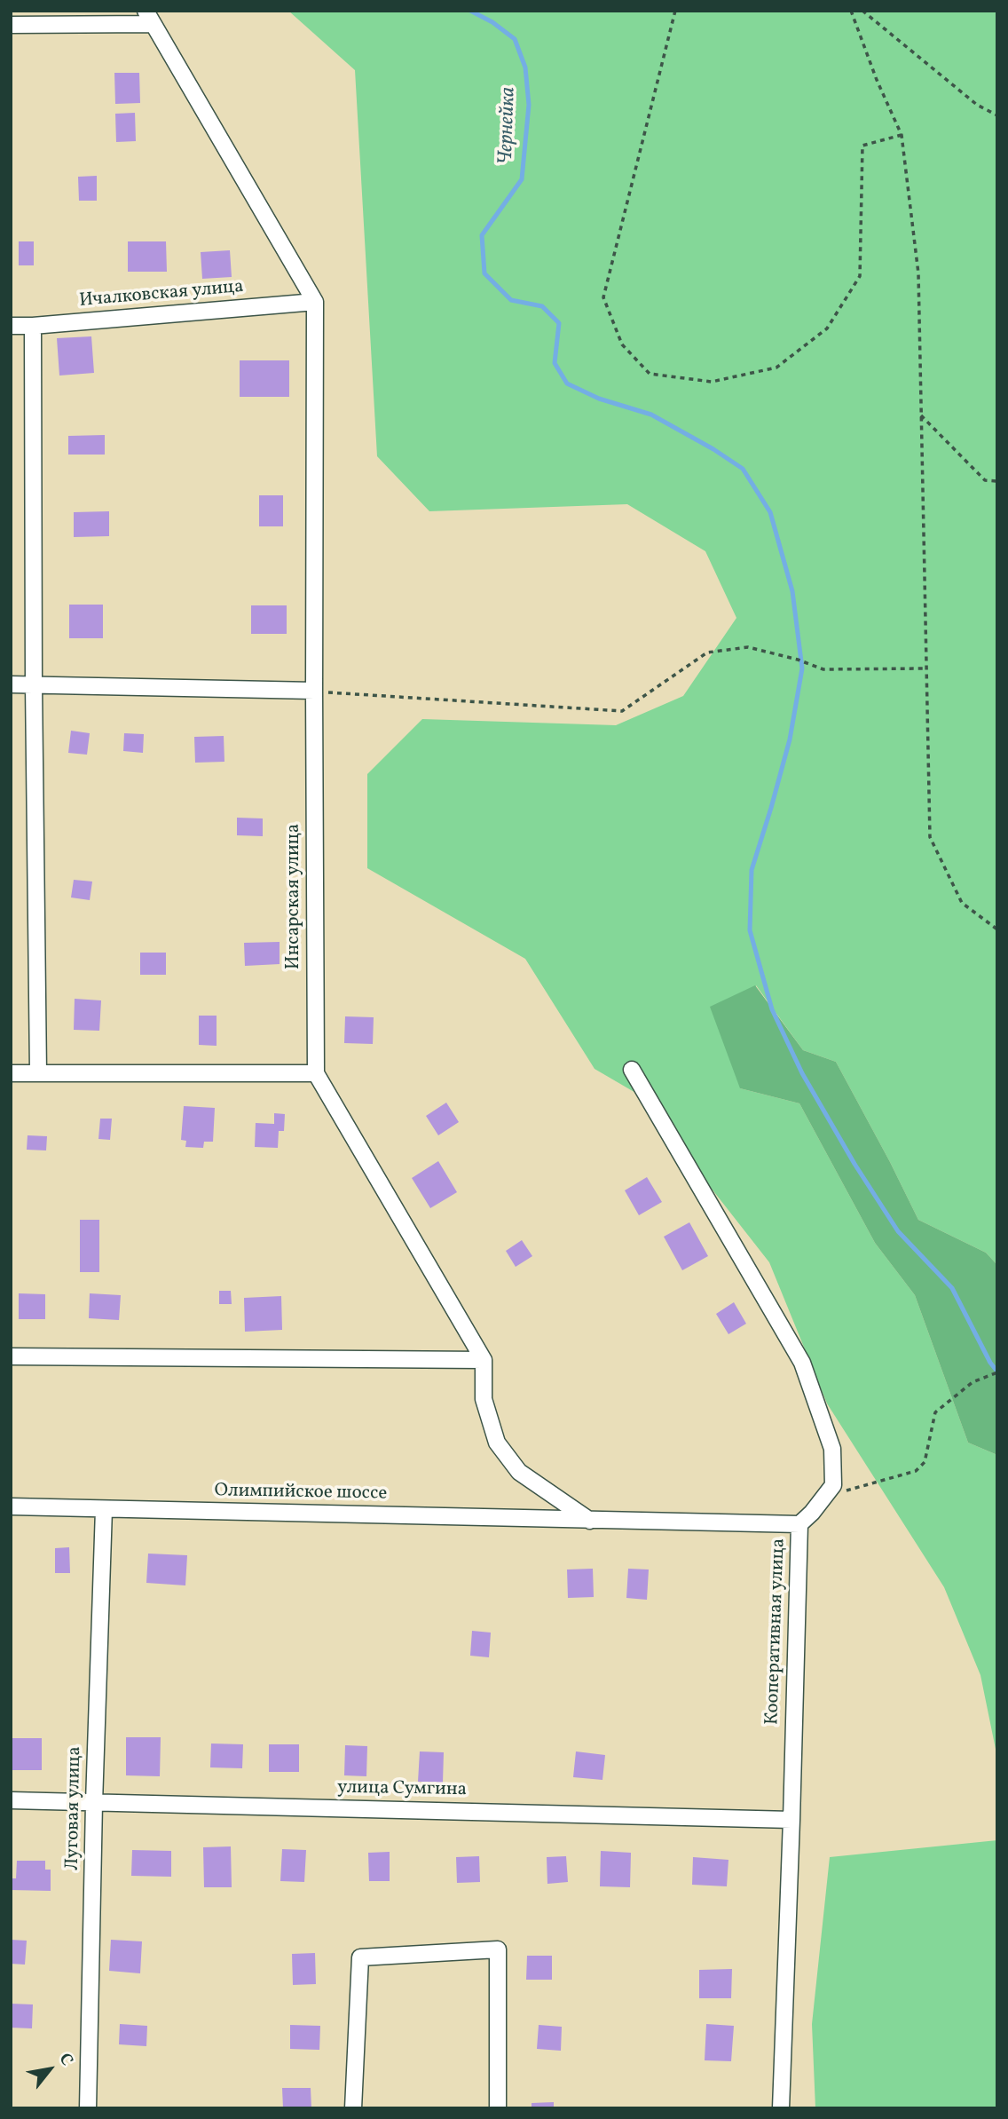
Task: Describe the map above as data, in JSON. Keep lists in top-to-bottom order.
{
  "streets": {
    "street": [
      "Ичалковская улица",
      "Инсарская улица",
      "Олимпийское шоссе",
      "Кооперативная улица",
      "улица Сумгина",
      "Луговая улица"
    ]
  },
  "crossings": [
    ["Ичалковская улица", "Инсарская улица"],
    ["Олимпийское шоссе", "Кооперативная улица"],
    ["Олимпийское шоссе", "Луговая улица"],
    ["Кооперативная улица", "улица Сумгина"],
    ["улица Сумгина", "Луговая улица"]
  ],
  "water": ["Чернейка"],
  "north": "top right"
}
